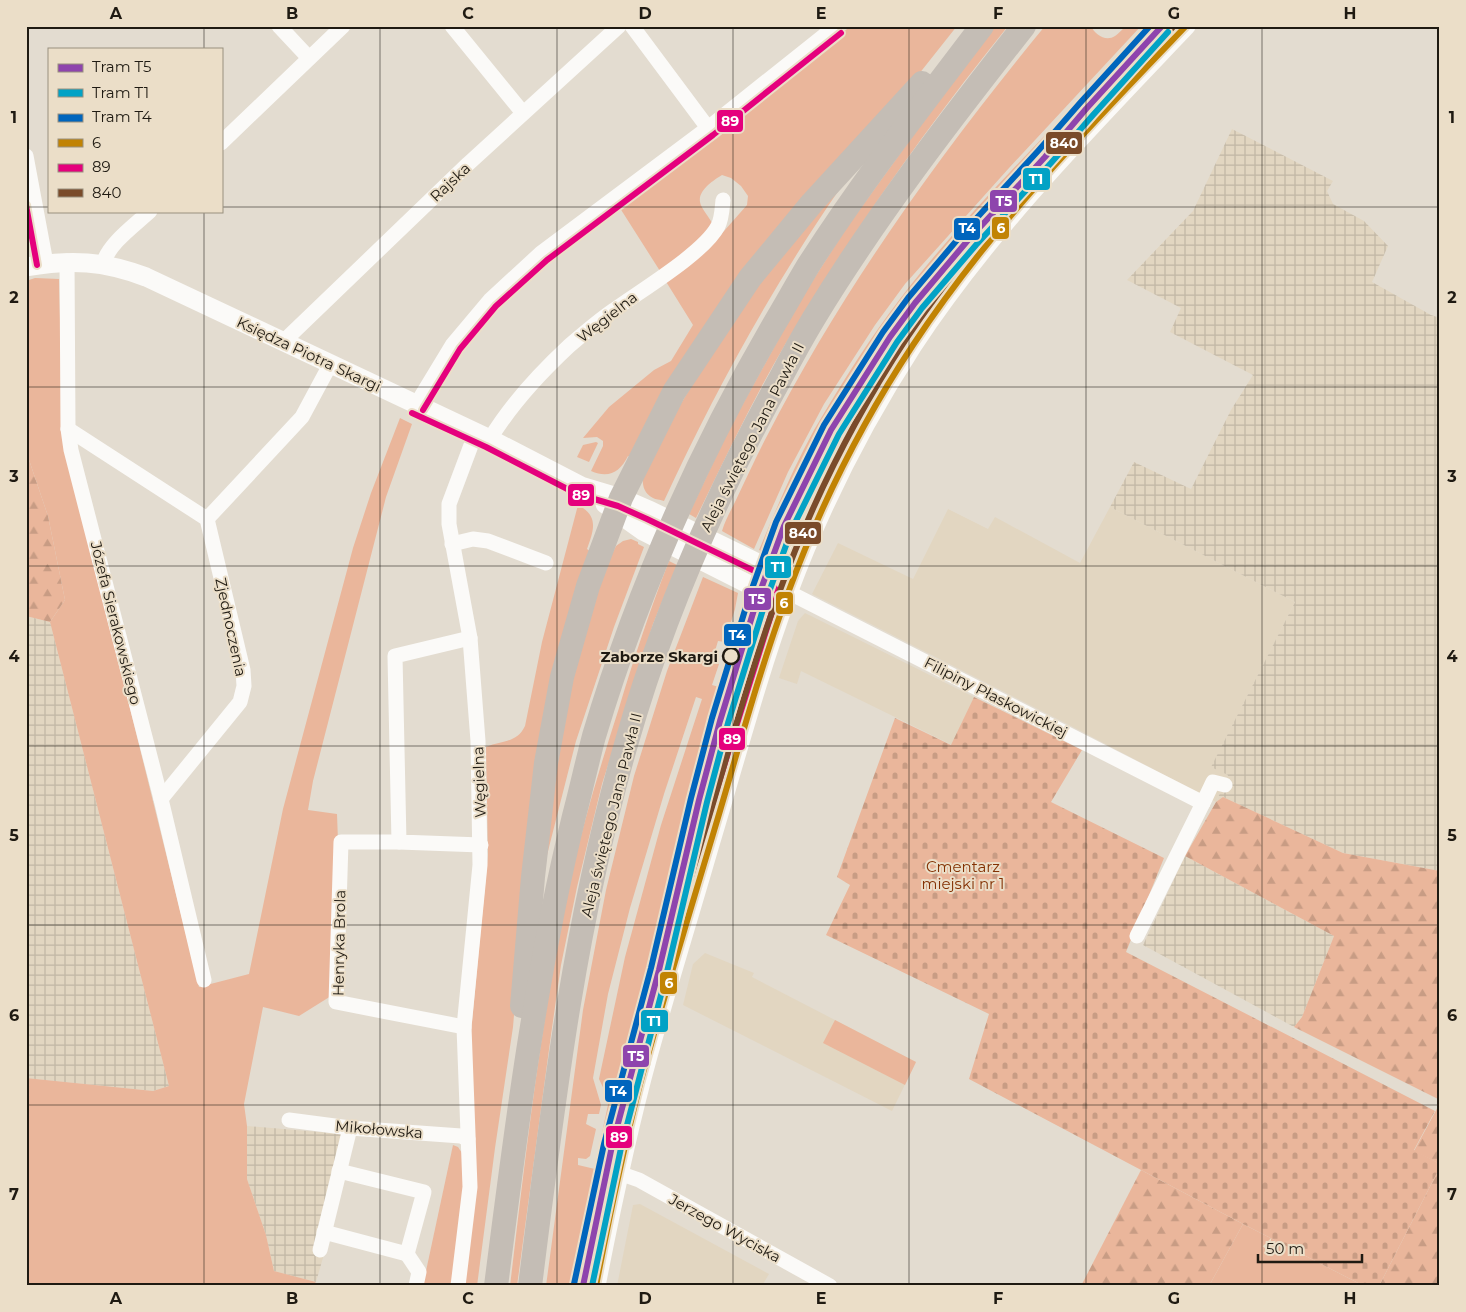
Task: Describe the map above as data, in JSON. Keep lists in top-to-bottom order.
{
  "streets": {
    "main road": ["Aleja świętego Jana Pawła II"],
    "street": [
      "Rajska",
      "Węgielna",
      "Księdza Piotra Skargi",
      "Józefa Sierakowskiego",
      "Zjednoczenia",
      "Filipiny Płaskowickiej",
      "Henryka Brola",
      "Mikołowska",
      "Jerzego Wyciska"
    ]
  },
  "crossings": [
    ["Rajska", "Księdza Piotra Skargi"],
    ["Węgielna", "Księdza Piotra Skargi"],
    ["Węgielna", "Henryka Brola"],
    ["Węgielna", "Mikołowska"],
    ["Księdza Piotra Skargi", "Józefa Sierakowskiego"],
    ["Księdza Piotra Skargi", "Filipiny Płaskowickiej"],
    ["Józefa Sierakowskiego", "Zjednoczenia"]
  ],
  "parks": ["Cmentarz miejski nr 1"],
  "places": ["Zaborze Skargi"],
  "lines": [
    "tram line T5",
    "tram line T4",
    "transit line 6",
    "transit line 840",
    "tram line T1",
    "transit line 89"
  ],
  "legend": [
    "Tram T5",
    "Tram T1",
    "Tram T4",
    "6",
    "89",
    "840"
  ],
  "scale_bar": "50 m",
  "grid": {
    "columns": [
      "A",
      "B",
      "C",
      "D",
      "E",
      "F",
      "G",
      "H"
    ],
    "rows": [
      "1",
      "2",
      "3",
      "4",
      "5",
      "6",
      "7"
    ]
  }
}
